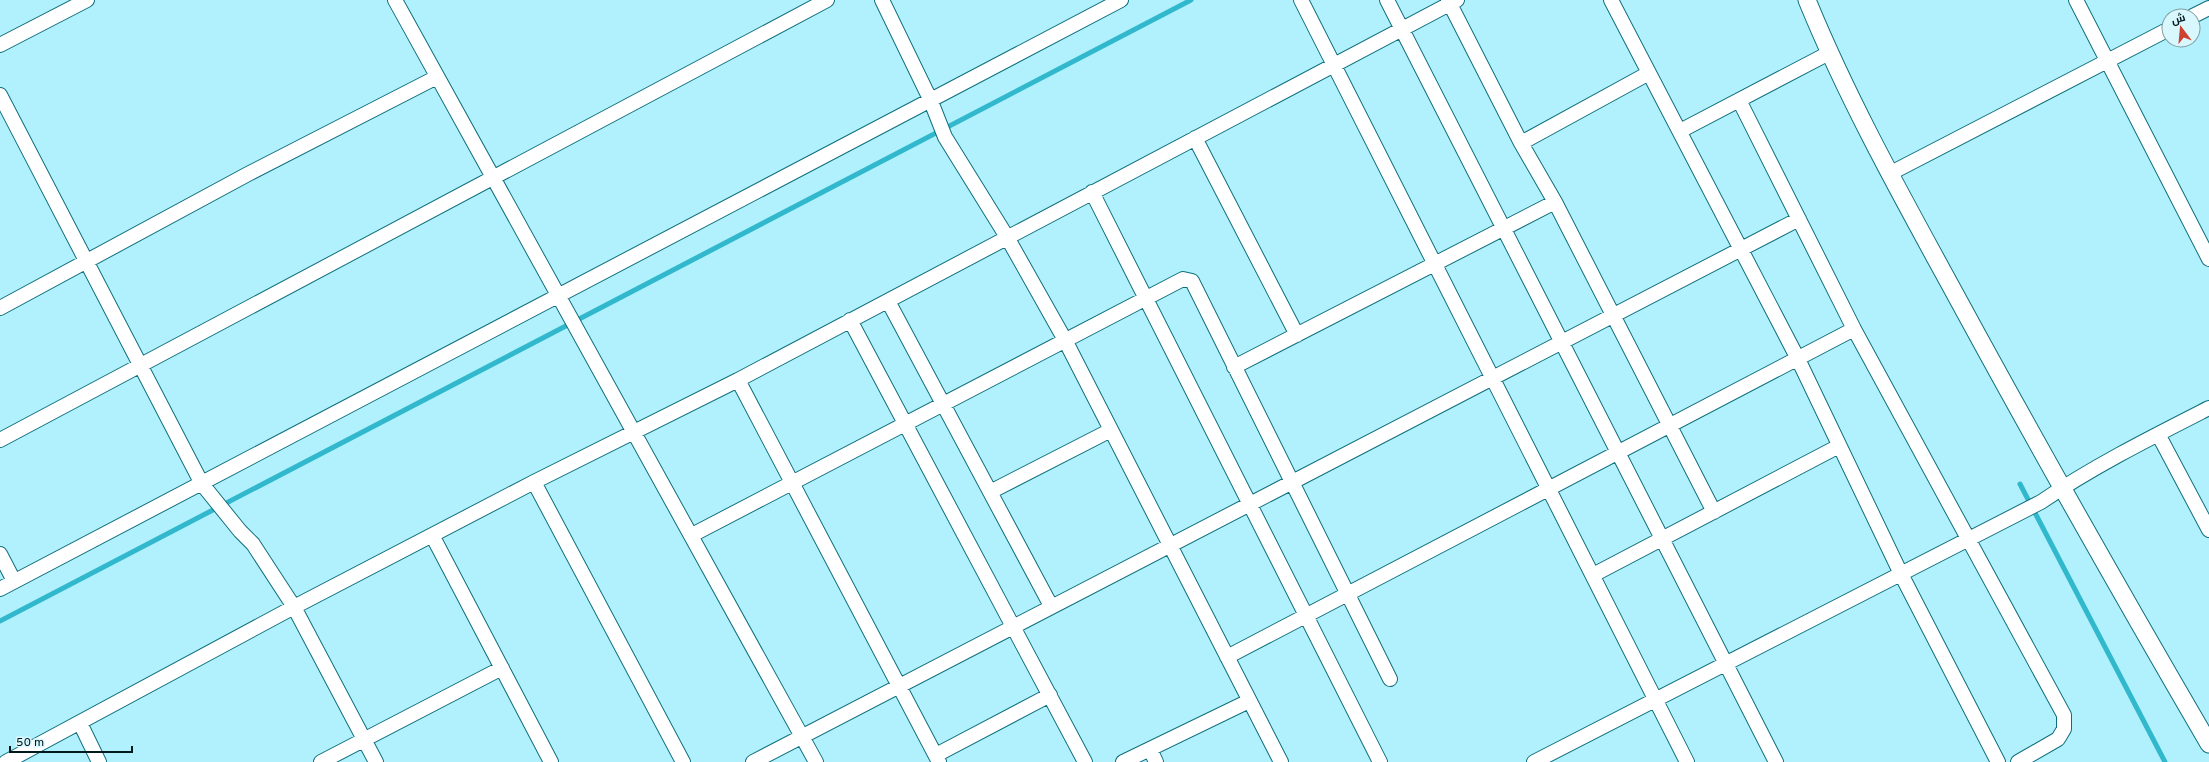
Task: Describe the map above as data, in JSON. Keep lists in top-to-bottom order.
{
  "scale_bar": "50 m",
  "north": "top"
}
